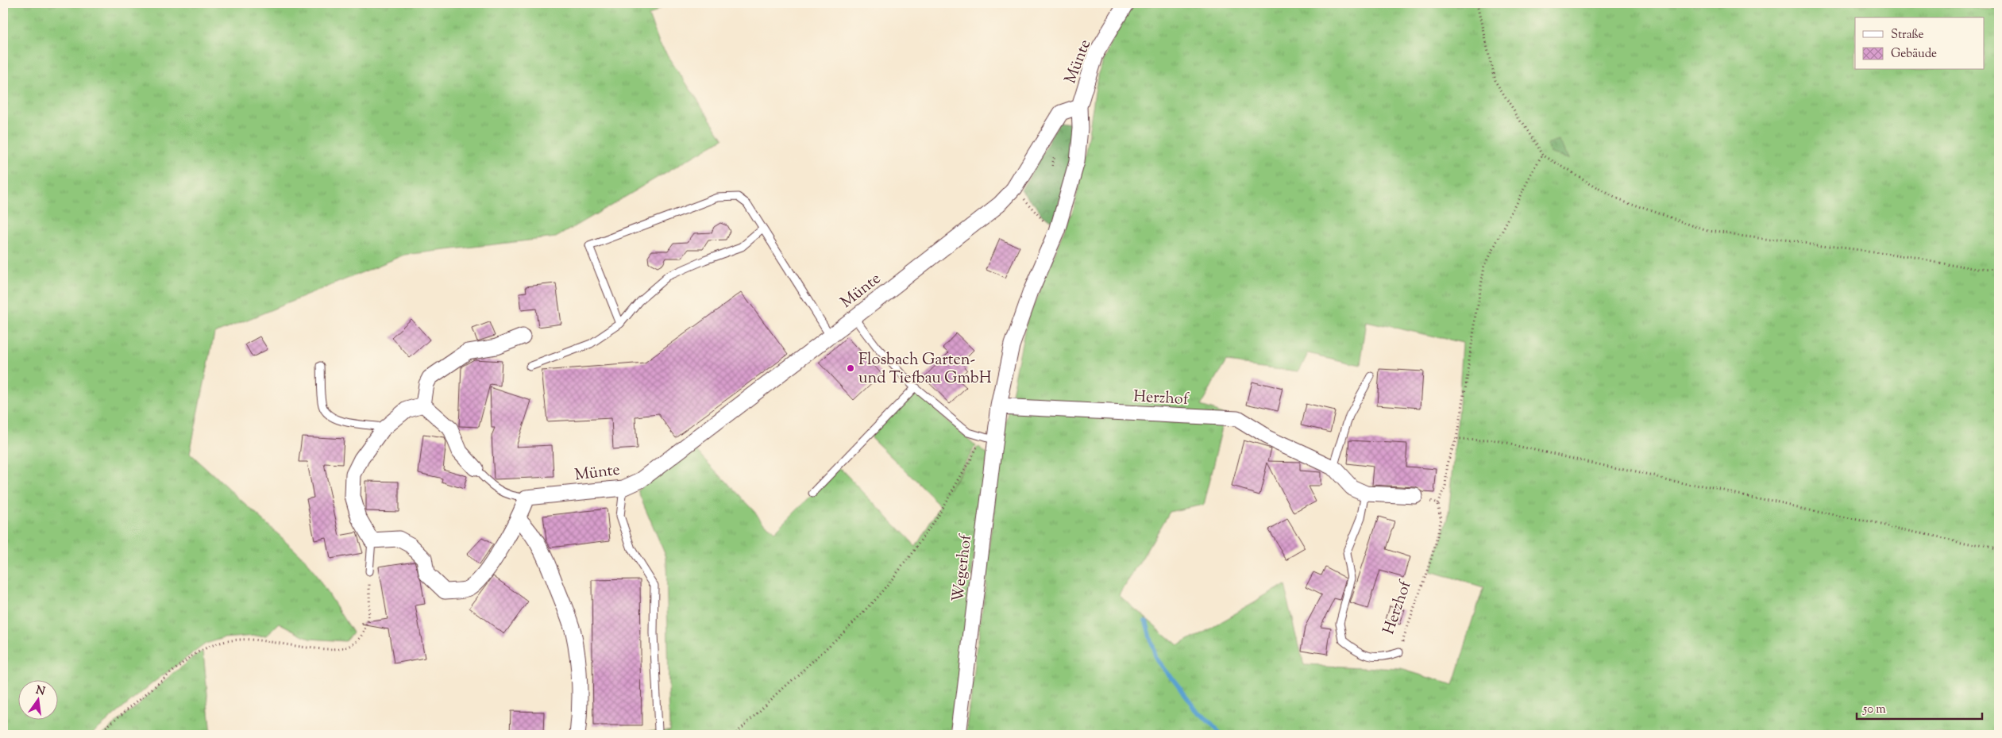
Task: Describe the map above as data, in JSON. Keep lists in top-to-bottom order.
{
  "streets": {
    "street": ["Münte", "Herzhof", "Wegerhof"]
  },
  "crossings": [
    ["Münte", "Wegerhof"],
    ["Herzhof", "Wegerhof"]
  ],
  "places": ["Flosbach Garten- und Tiefbau GmbH"],
  "legend": ["Straße", "Gebäude"],
  "scale_bar": "50 m",
  "north": "top"
}
